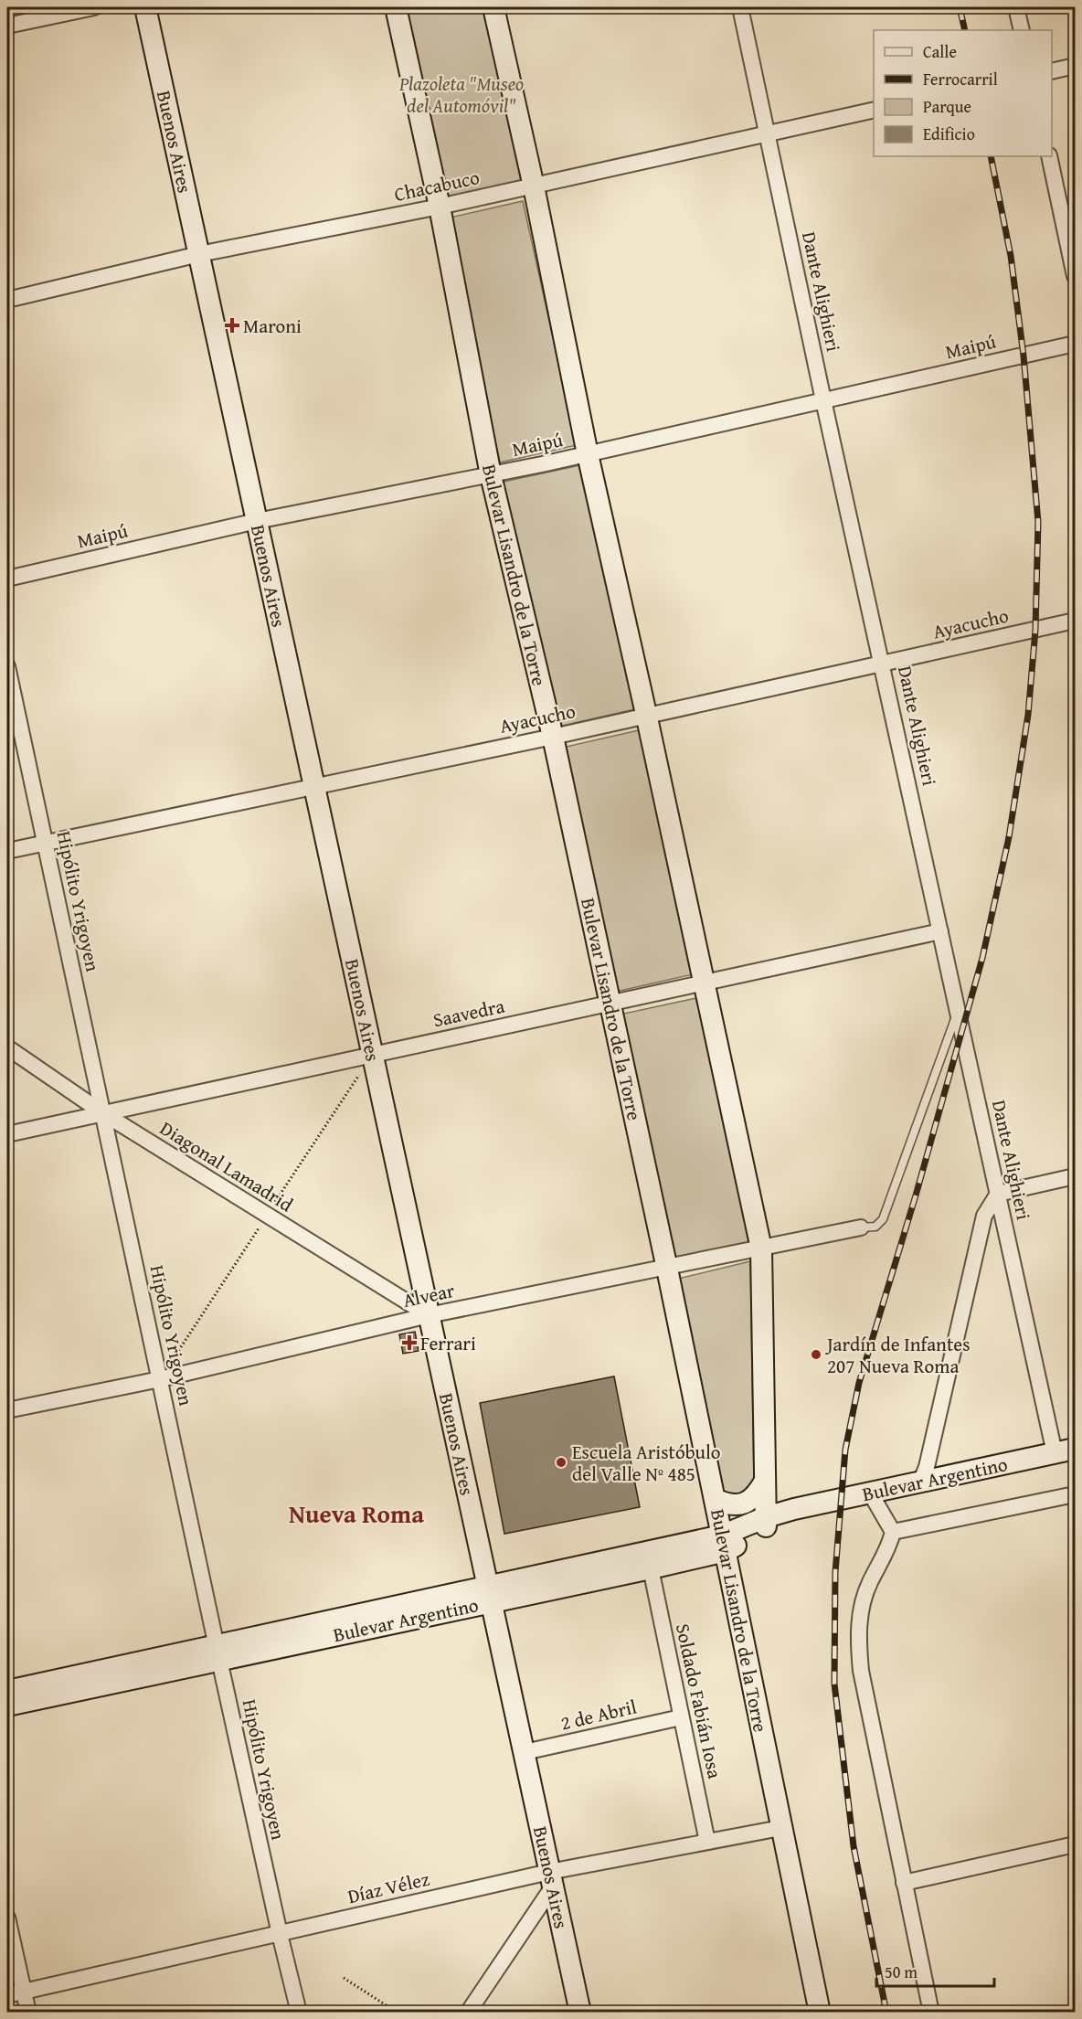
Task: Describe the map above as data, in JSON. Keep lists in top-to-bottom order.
{
  "streets": {
    "main road": ["Buenos Aires", "Bulevar Lisandro de la Torre", "Bulevar Argentino"],
    "street": [
      "Chacabuco",
      "Dante Alighieri",
      "Maipú",
      "Ayacucho",
      "Hipólito Yrigoyen",
      "Saavedra",
      "Diagonal Lamadrid",
      "Alvear",
      "Soldado Fabián Iosa",
      "2 de Abril",
      "Díaz Vélez"
    ]
  },
  "crossings": [
    ["Buenos Aires", "Chacabuco"],
    ["Buenos Aires", "Maipú"],
    ["Buenos Aires", "Ayacucho"],
    ["Buenos Aires", "Saavedra"],
    ["Buenos Aires", "Diagonal Lamadrid"],
    ["Buenos Aires", "Alvear"],
    ["Buenos Aires", "Bulevar Argentino"],
    ["Buenos Aires", "2 de Abril"],
    ["Buenos Aires", "Díaz Vélez"],
    ["Chacabuco", "Dante Alighieri"],
    ["Chacabuco", "Bulevar Lisandro de la Torre"],
    ["Dante Alighieri", "Maipú"],
    ["Dante Alighieri", "Ayacucho"],
    ["Dante Alighieri", "Saavedra"],
    ["Dante Alighieri", "Bulevar Argentino"],
    ["Maipú", "Bulevar Lisandro de la Torre"],
    ["Bulevar Lisandro de la Torre", "Ayacucho"],
    ["Bulevar Lisandro de la Torre", "Saavedra"],
    ["Bulevar Lisandro de la Torre", "Alvear"],
    ["Bulevar Lisandro de la Torre", "Bulevar Argentino"],
    ["Bulevar Lisandro de la Torre", "Díaz Vélez"],
    ["Ayacucho", "Hipólito Yrigoyen"],
    ["Hipólito Yrigoyen", "Saavedra"],
    ["Hipólito Yrigoyen", "Diagonal Lamadrid"],
    ["Hipólito Yrigoyen", "Alvear"],
    ["Hipólito Yrigoyen", "Bulevar Argentino"],
    ["Hipólito Yrigoyen", "Díaz Vélez"],
    ["Saavedra", "Diagonal Lamadrid"],
    ["Diagonal Lamadrid", "Alvear"],
    ["Bulevar Argentino", "Soldado Fabián Iosa"],
    ["Soldado Fabián Iosa", "2 de Abril"],
    ["Soldado Fabián Iosa", "Díaz Vélez"]
  ],
  "districts": ["Nueva Roma"],
  "parks": ["Plazoleta \"Museo del Automóvil\""],
  "places": {
    "health": ["Maroni", "Ferrari"],
    "other": ["Jardín de Infantes 207 Nueva Roma", "Escuela Aristóbulo del Valle Nº 485"]
  },
  "legend": [
    "Calle",
    "Ferrocarril",
    "Parque",
    "Edificio"
  ],
  "scale_bar": "50 m"
}
